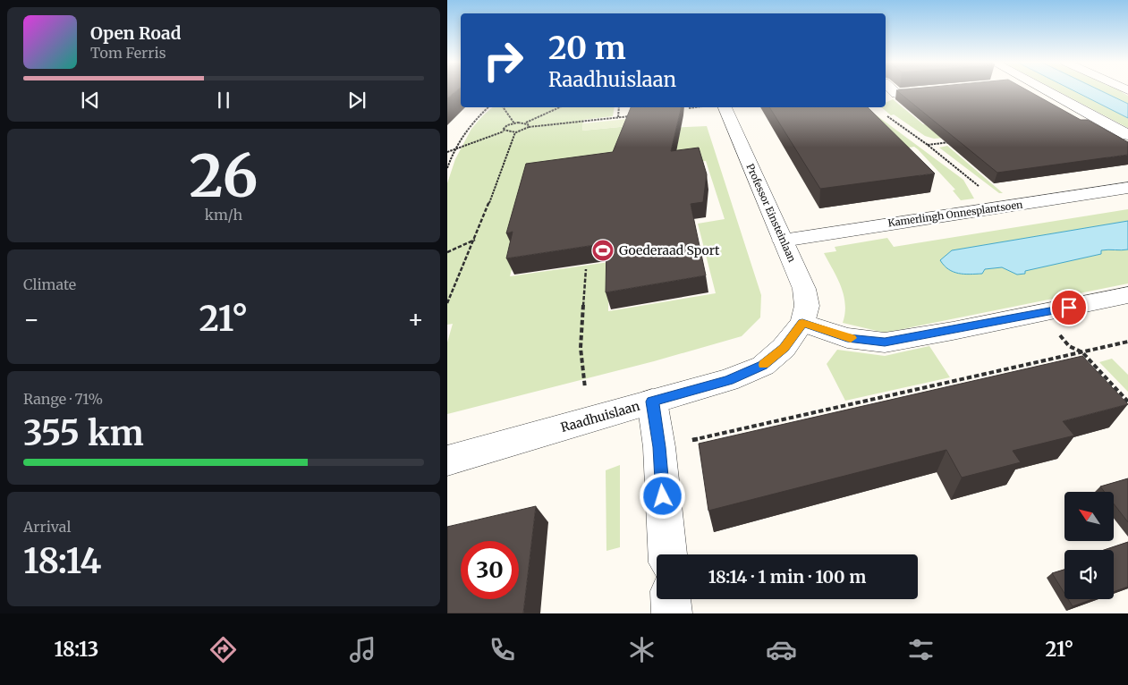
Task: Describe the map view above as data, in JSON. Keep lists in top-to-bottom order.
{
  "streets": {
    "street": ["Professor Einsteinlaan", "Kamerlingh Onnesplantsoen", "Raadhuislaan"]
  },
  "crossings": [
    ["Professor Einsteinlaan", "Kamerlingh Onnesplantsoen"],
    ["Professor Einsteinlaan", "Raadhuislaan"]
  ],
  "places": {
    "sports": ["Goederaad Sport"]
  },
  "north": "top left",
  "page": {
    "turn": ["20 m", "Raadhuislaan"],
    "song": ["Open Road", "Tom Ferris"],
    "tile": [
      ["26", "km/h"],
      "Climate",
      ["Range · 71%", "355 km"],
      ["Arrival", "18:14"]
    ],
    "heat": ["−", "21°", "+"],
    "limit": "30",
    "trip": "18:14 · 1 min · 100 m",
    "tabs": ["18:13", "21°"]
  }
}
